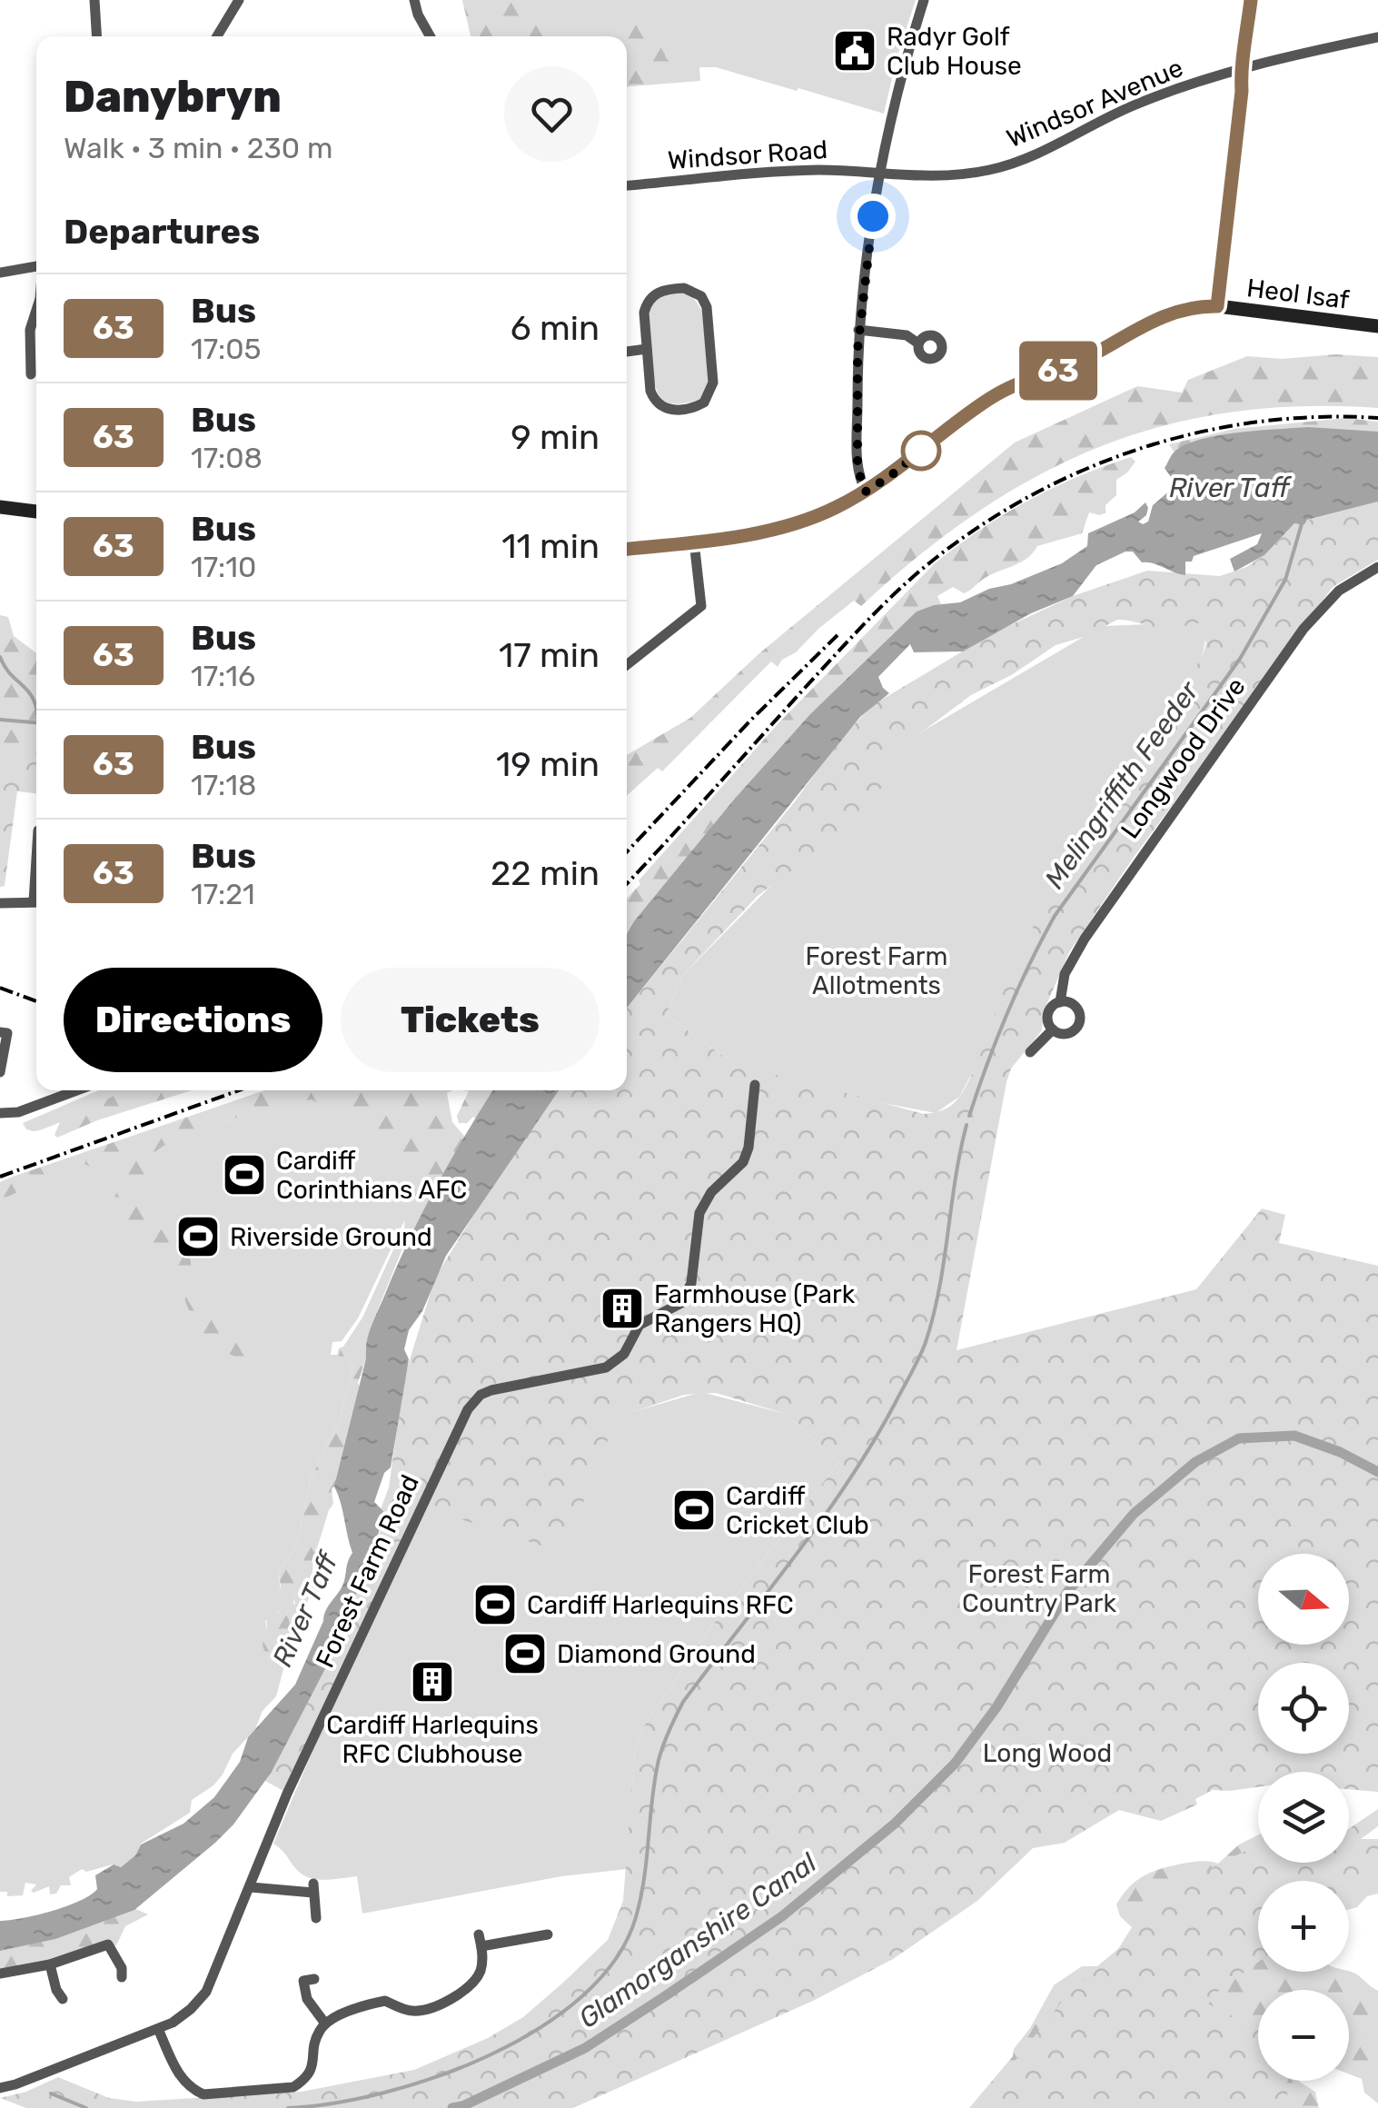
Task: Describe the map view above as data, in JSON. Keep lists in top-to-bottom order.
{
  "streets": {
    "main road": ["Heol Isaf"],
    "street": [
      "Windsor Avenue",
      "Windsor Road",
      "Longwood Drive",
      "Forest Farm Road"
    ]
  },
  "crossings": [
    ["Windsor Avenue", "Windsor Road"]
  ],
  "water": ["River Taff", "Melingriffith Feeder", "Glamorganshire Canal"],
  "parks": ["Forest Farm Allotments", "Forest Farm Country Park", "Long Wood"],
  "places": {
    "public building": ["Radyr Golf Club House"],
    "sports": [
      "Cardiff Corinthians AFC",
      "Riverside Ground",
      "Cardiff Cricket Club",
      "Cardiff Harlequins RFC",
      "Diamond Ground"
    ],
    "building": ["Farmhouse (Park Rangers HQ)", "Cardiff Harlequins RFC Clubhouse"]
  },
  "lines": ["bus line 63"],
  "north": "right",
  "page": {
    "on_map": "63",
    "heading": [
      ["Danybryn", "Walk · 3 min · 230 m"],
      "Departures"
    ],
    "list": [
      {
        "mark": "63",
        "name": "Bus",
        "note": "17:05",
        "value": "6 min"
      },
      {
        "mark": "63",
        "name": "Bus",
        "note": "17:08",
        "value": "9 min"
      },
      {
        "mark": "63",
        "name": "Bus",
        "note": "17:10",
        "value": "11 min"
      },
      {
        "mark": "63",
        "name": "Bus",
        "note": "17:16",
        "value": "17 min"
      },
      {
        "mark": "63",
        "name": "Bus",
        "note": "17:18",
        "value": "19 min"
      },
      {
        "mark": "63",
        "name": "Bus",
        "note": "17:21",
        "value": "22 min"
      }
    ],
    "buttons": ["Directions", "Tickets"],
    "map_buttons": ["+", "−"]
  }
}
